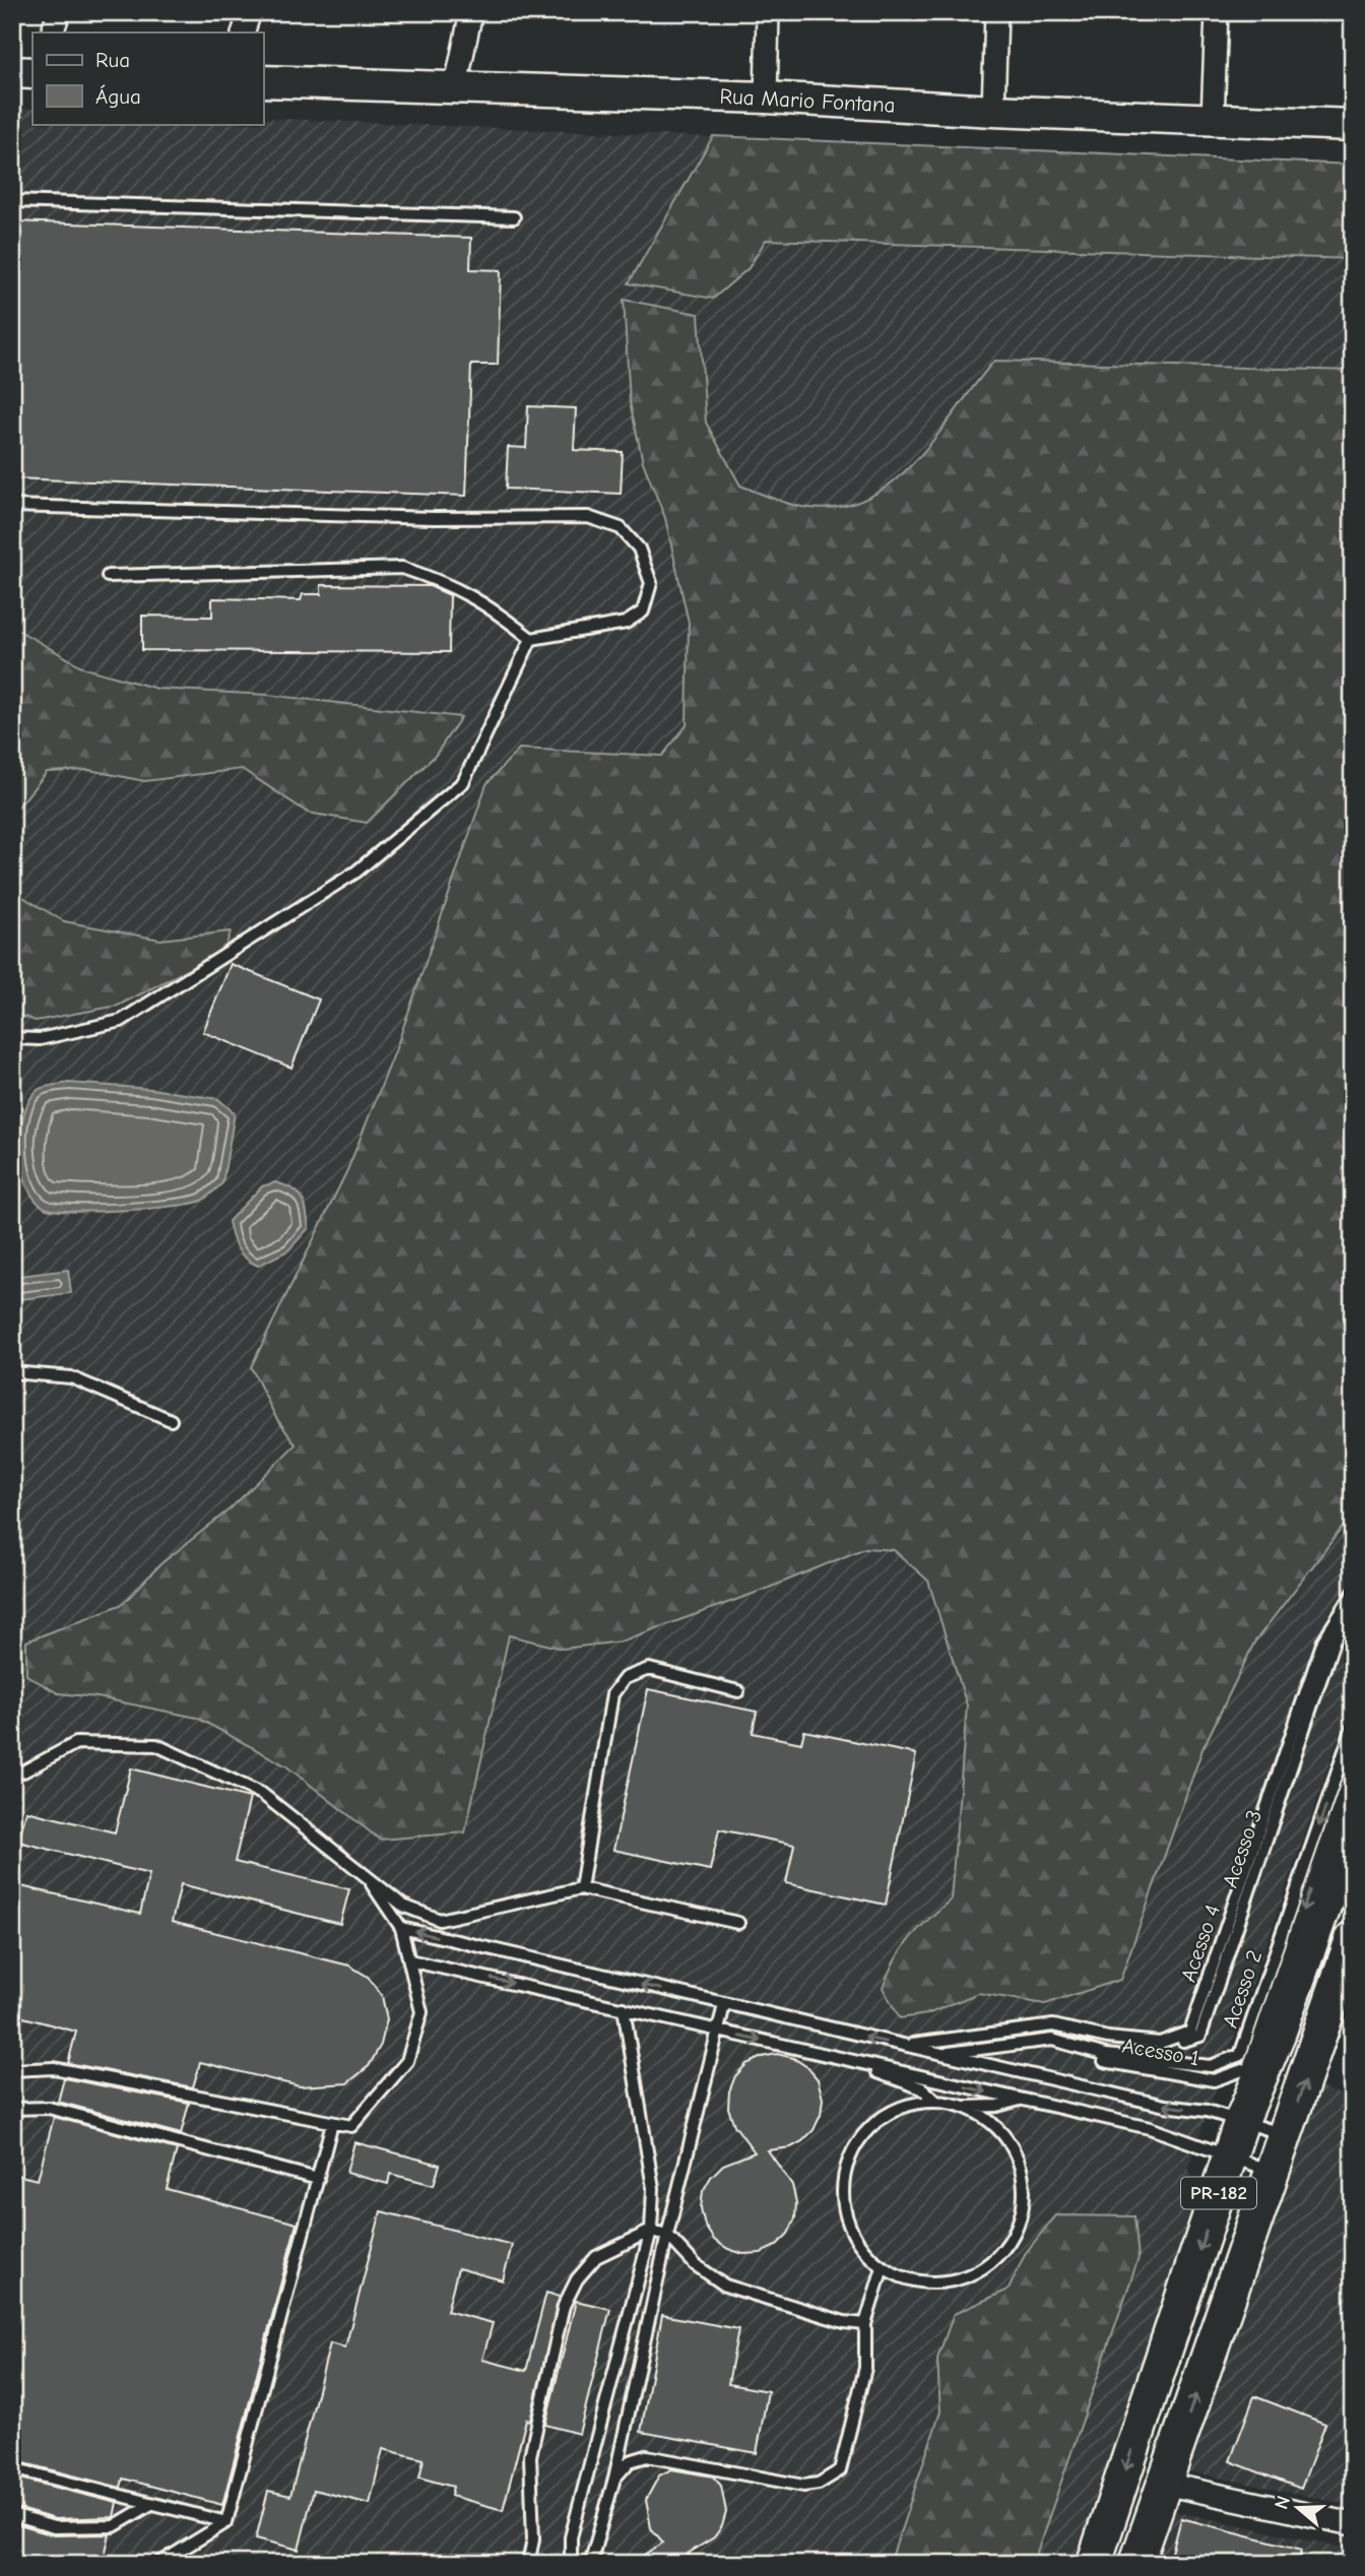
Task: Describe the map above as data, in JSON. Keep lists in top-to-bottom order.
{
  "streets": {
    "main road": ["PR-182"],
    "street": ["Rua Mario Fontana"],
    "lane": [
      "Acesso 3",
      "Acesso 4",
      "Acesso 2",
      "Acesso 1"
    ]
  },
  "one_way": ["Acesso 2"],
  "legend": ["Rua", "Água"],
  "north": "left"
}
